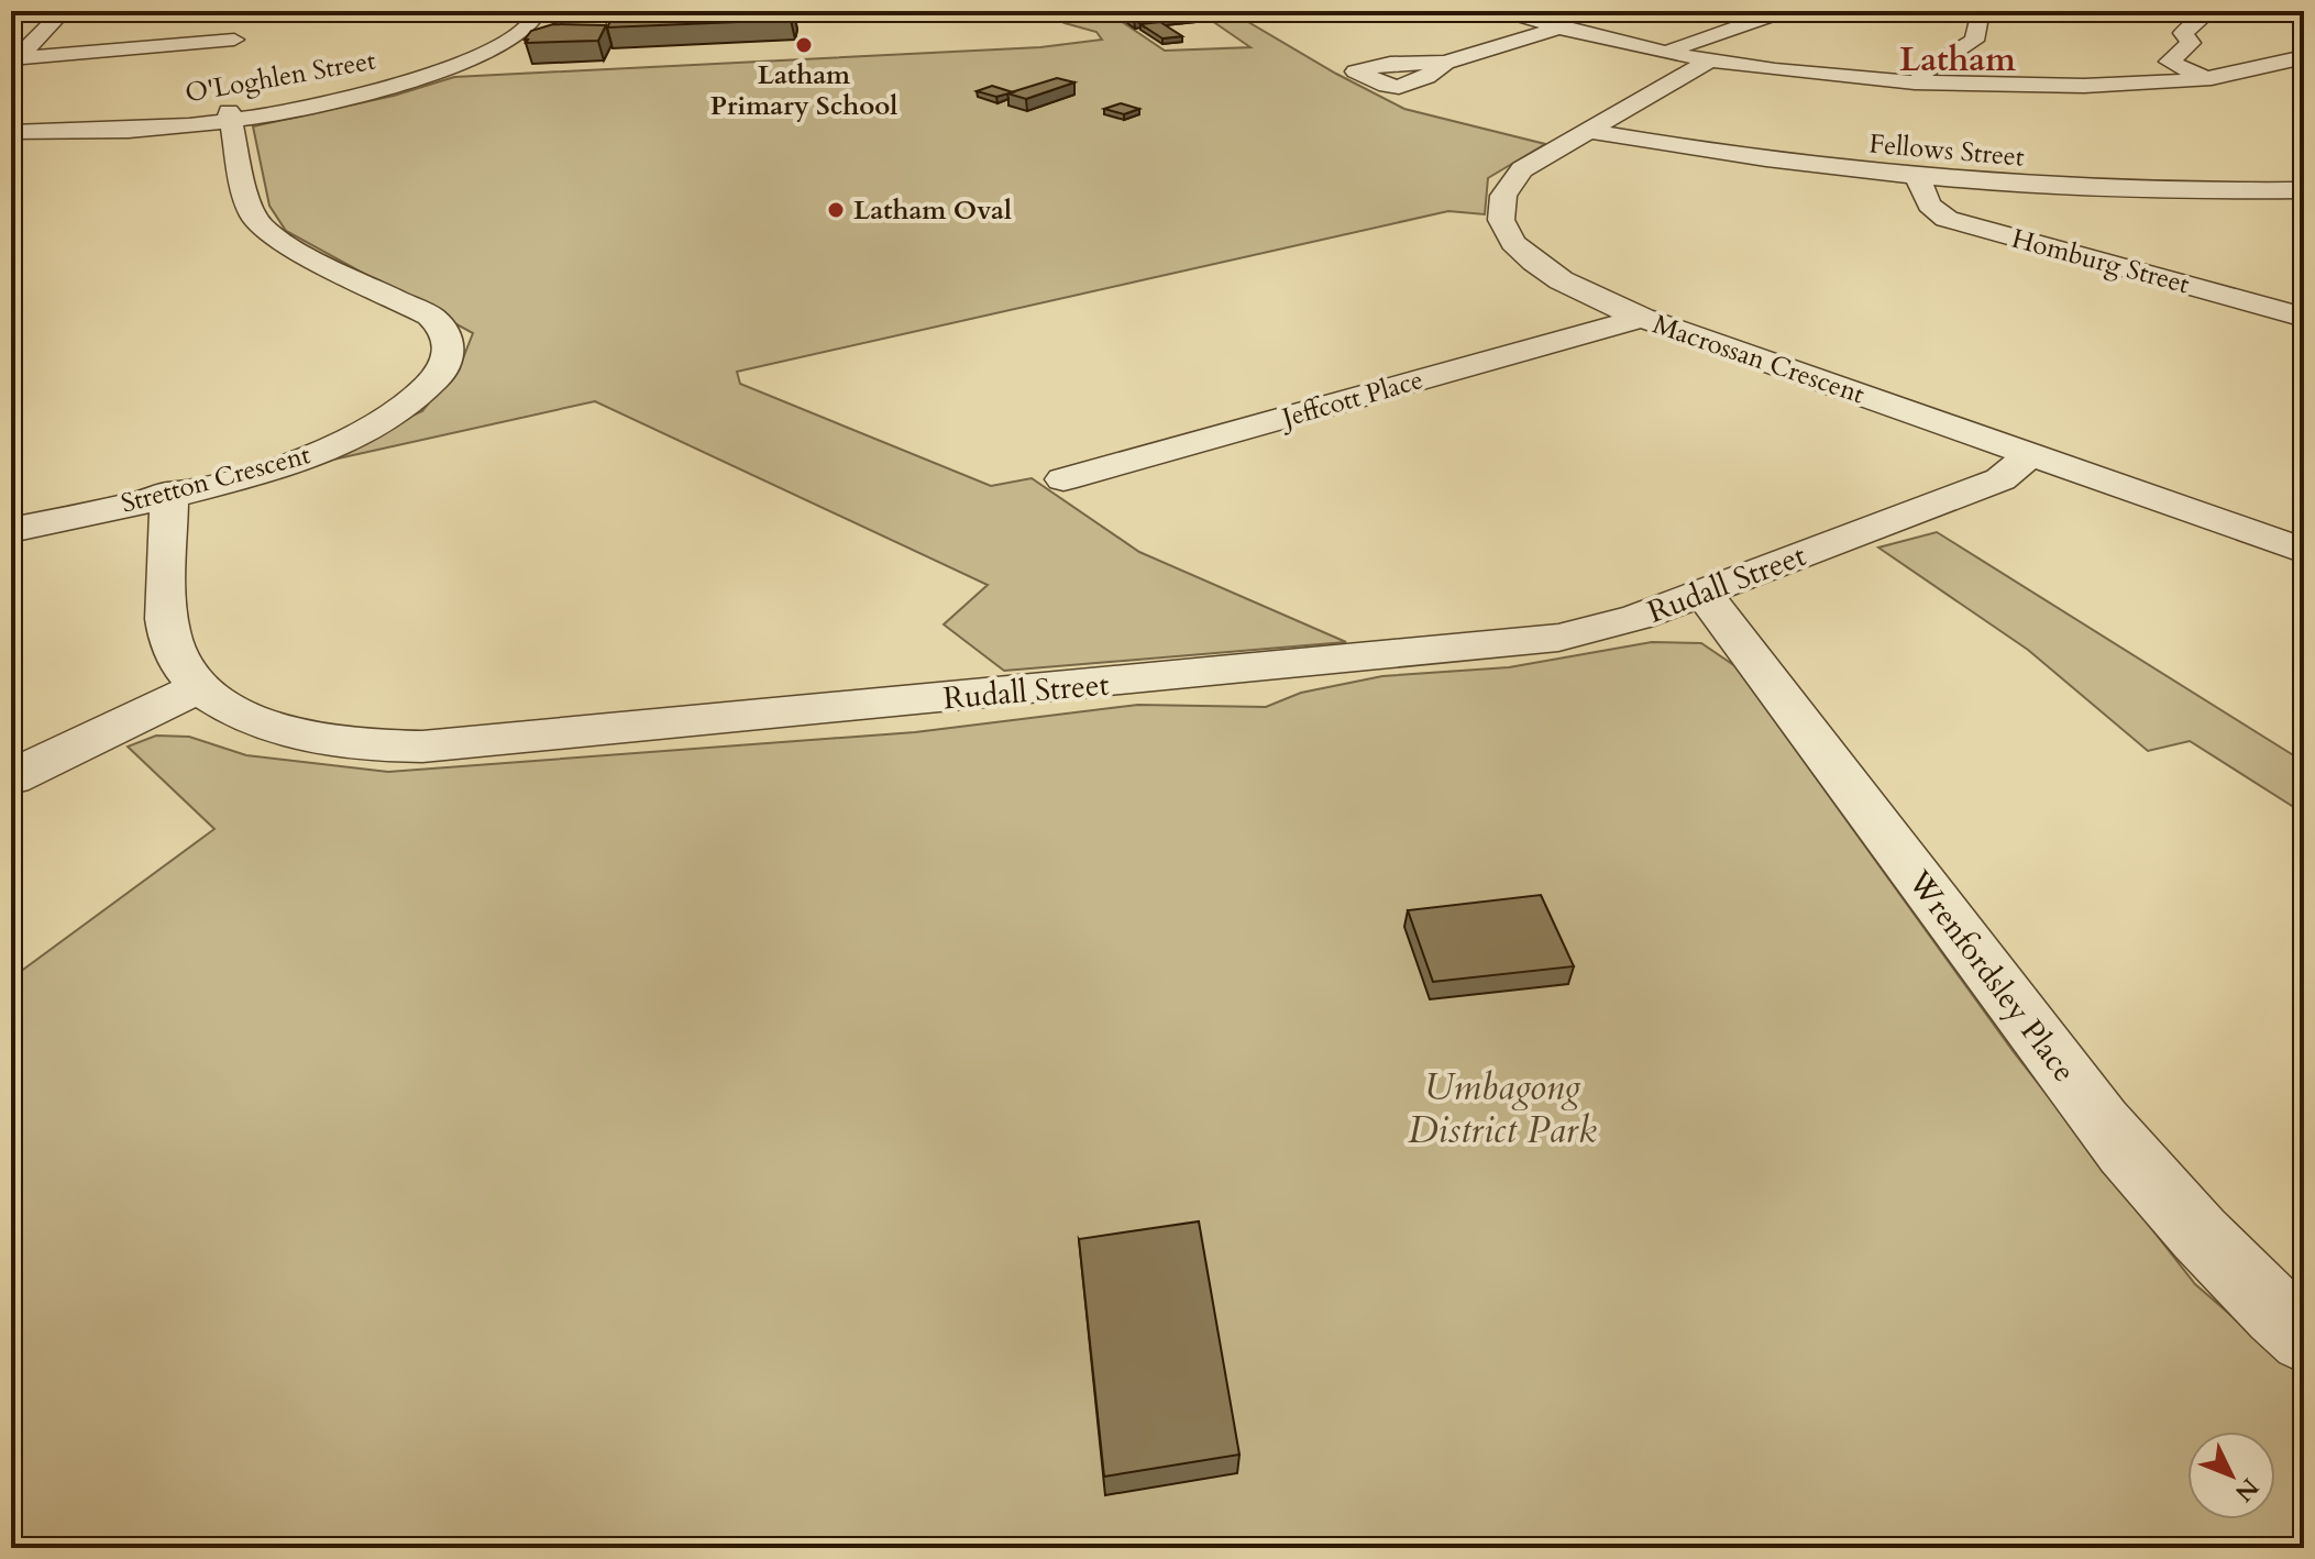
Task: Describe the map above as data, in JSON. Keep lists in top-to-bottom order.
{
  "streets": {
    "street": [
      "O'Loghlen Street",
      "Fellows Street",
      "Homburg Street",
      "Macrossan Crescent",
      "Jeffcott Place",
      "Stretton Crescent",
      "Rudall Street",
      "Wrenfordsley Place"
    ]
  },
  "crossings": [
    ["O'Loghlen Street", "Stretton Crescent"],
    ["Fellows Street", "Homburg Street"],
    ["Fellows Street", "Macrossan Crescent"],
    ["Macrossan Crescent", "Jeffcott Place"],
    ["Macrossan Crescent", "Rudall Street"],
    ["Stretton Crescent", "Rudall Street"],
    ["Rudall Street", "Wrenfordsley Place"]
  ],
  "districts": ["Latham"],
  "parks": ["Umbagong District Park"],
  "places": ["Latham Primary School", "Latham Oval"],
  "north": "bottom right"
}
